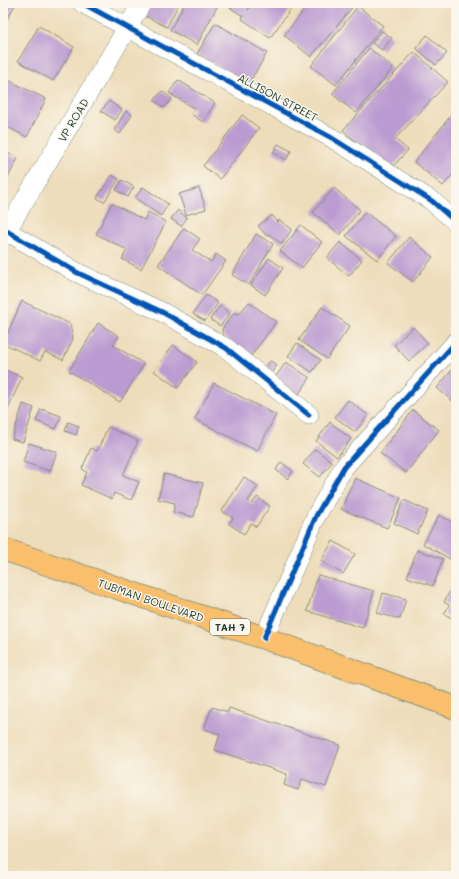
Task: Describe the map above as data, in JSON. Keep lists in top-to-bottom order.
{
  "streets": {
    "highway": ["TUBMAN BOULEVARD", "TAH 7"],
    "street": ["ALLISON STREET", "VP ROAD"]
  },
  "crossings": [
    ["ALLISON STREET", "VP ROAD"]
  ]
}
